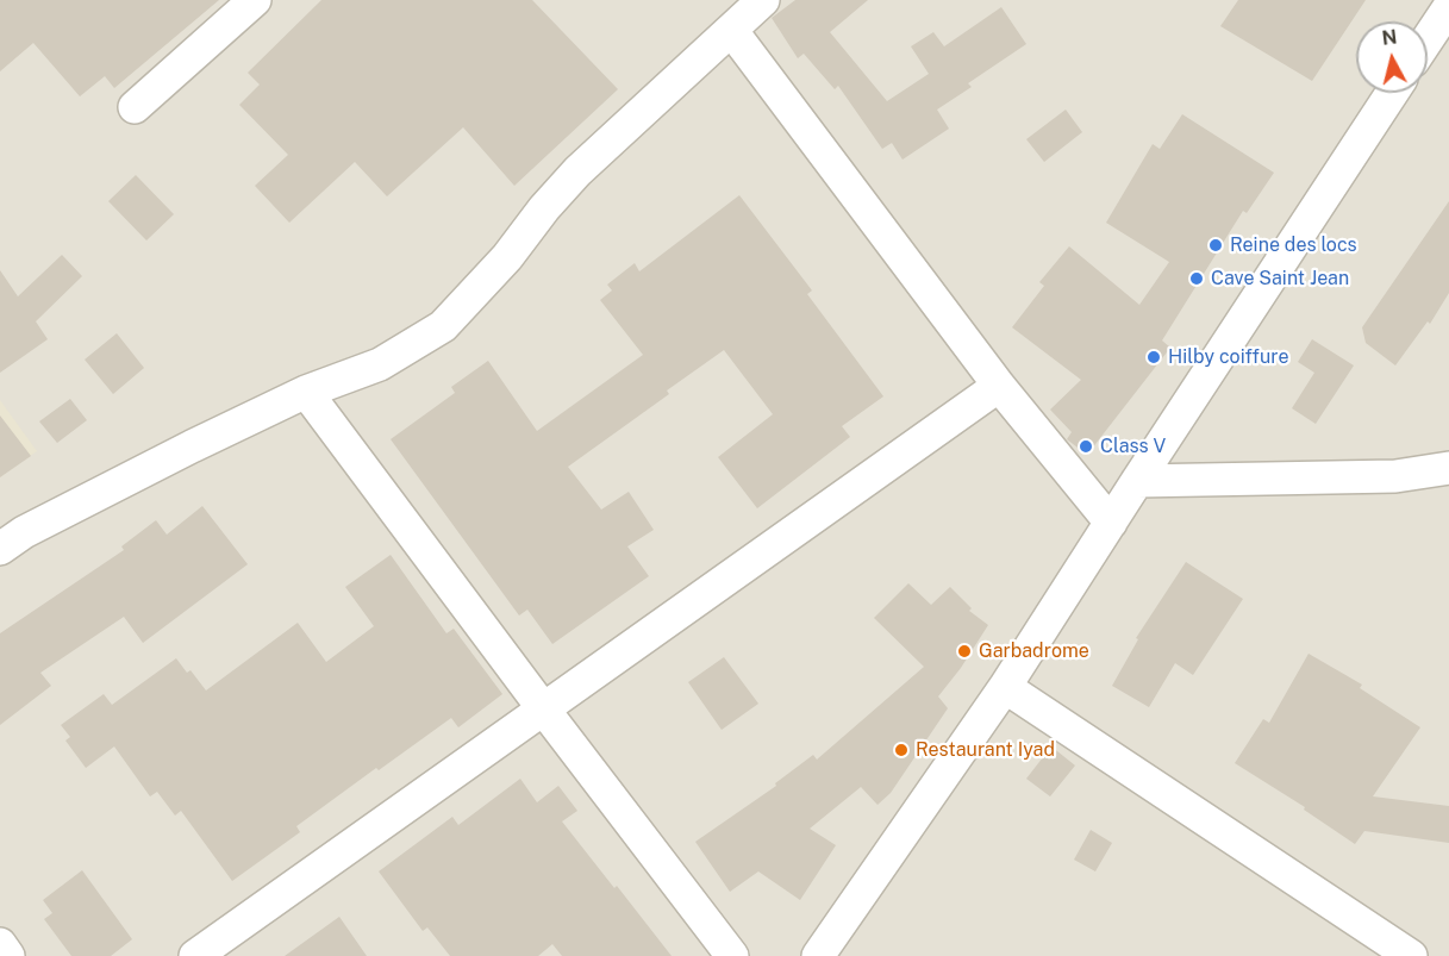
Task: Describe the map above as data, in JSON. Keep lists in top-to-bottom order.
{
  "places": [
    "Reine des locs",
    "Cave Saint Jean",
    "Hilby coiffure",
    "Class V",
    "Garbadrome",
    "Restaurant Iyad"
  ],
  "north": "top"
}
